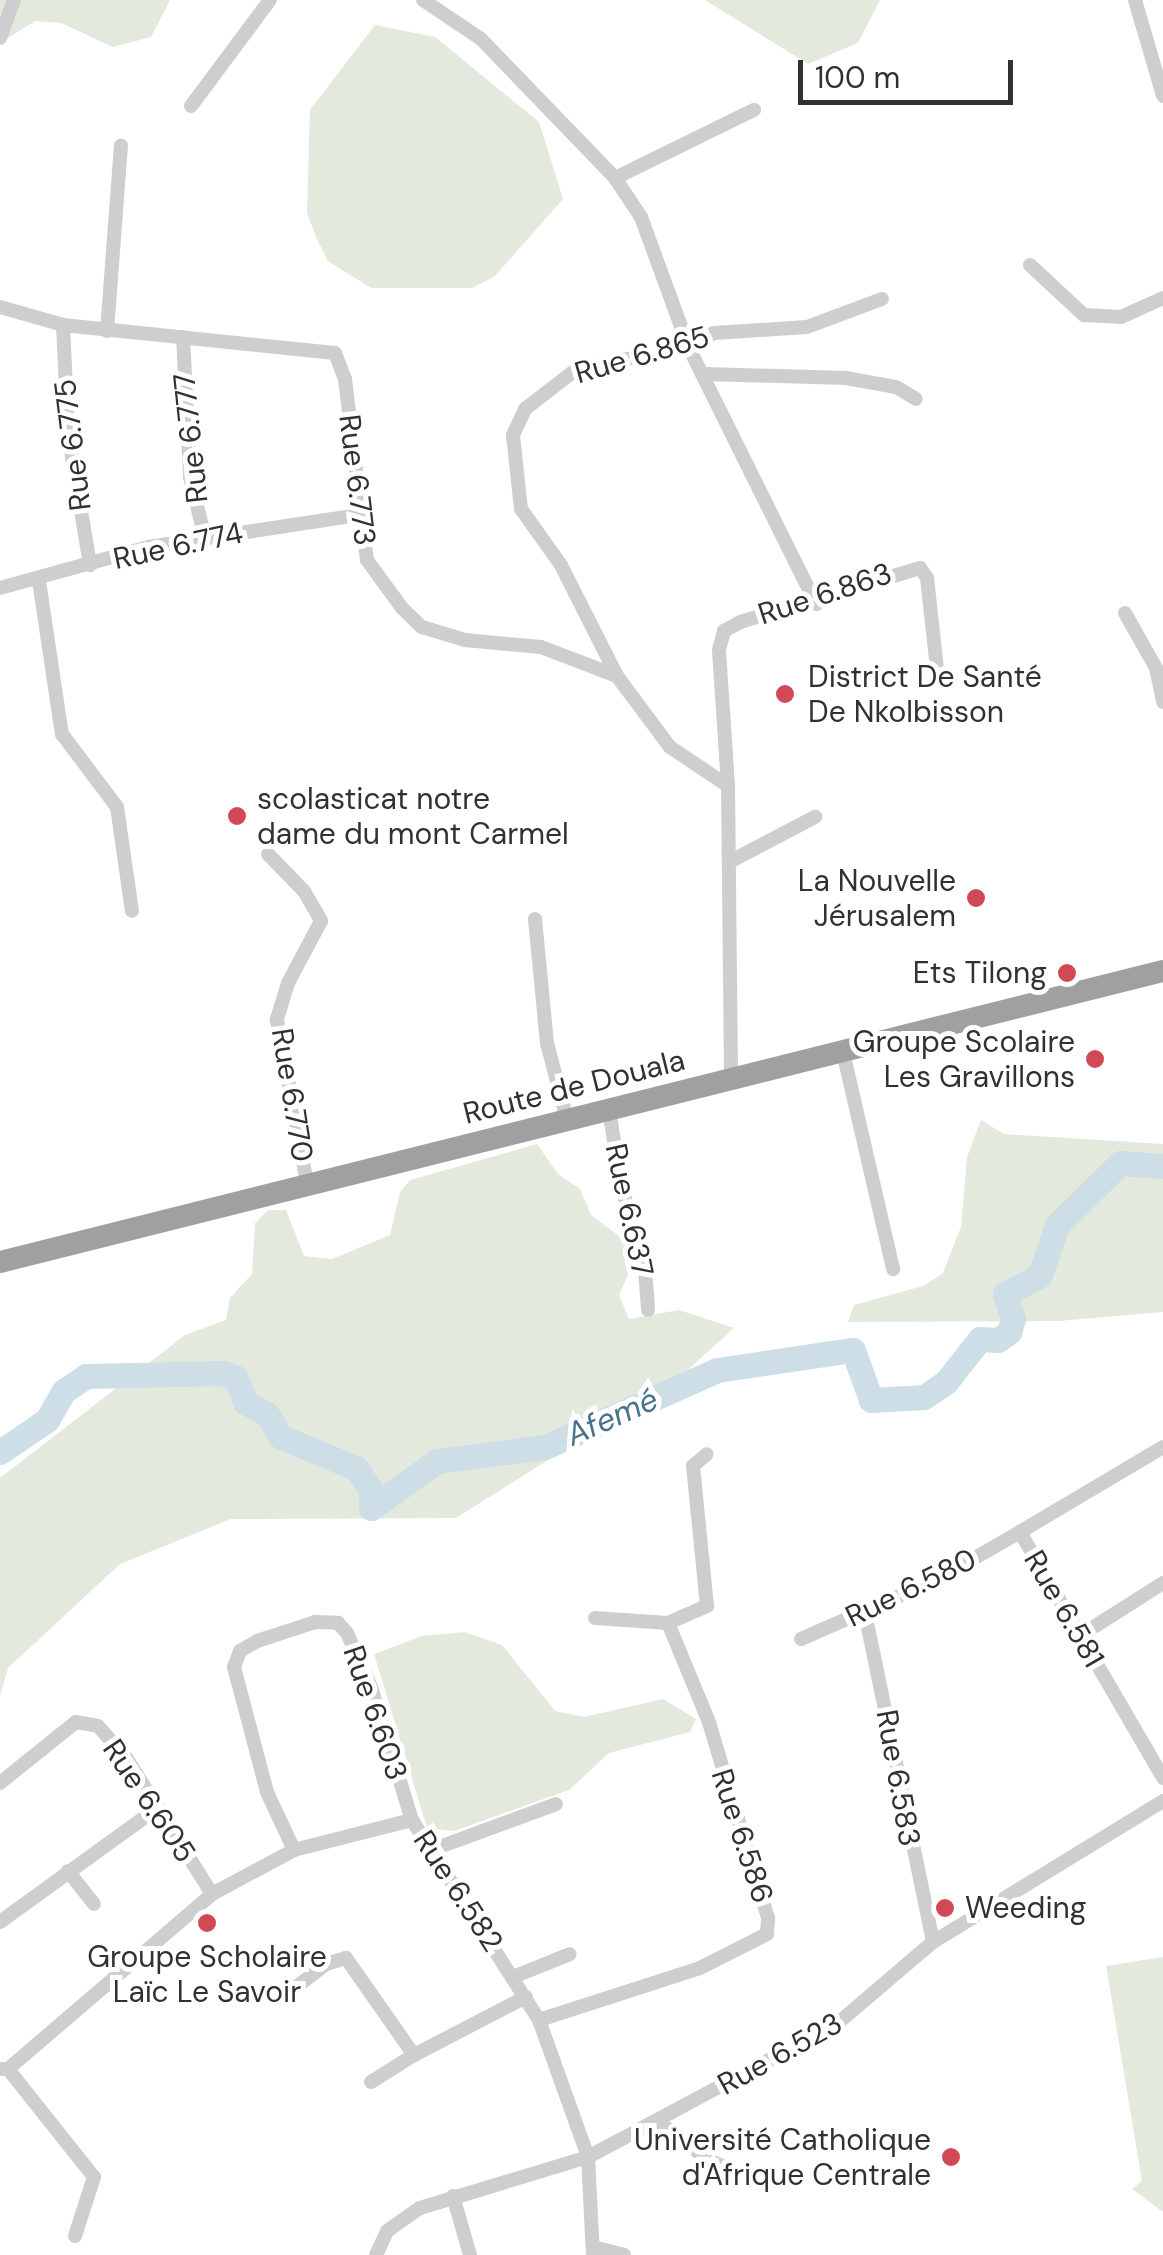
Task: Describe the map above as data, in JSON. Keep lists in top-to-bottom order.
{
  "streets": {
    "highway": ["Route de Douala"],
    "street": [
      "Rue 6.865",
      "Rue 6.777",
      "Rue 6.775",
      "Rue 6.773",
      "Rue 6.774",
      "Rue 6.863",
      "Rue 6.770",
      "Rue 6.637",
      "Rue 6.580",
      "Rue 6.581",
      "Rue 6.603",
      "Rue 6.583",
      "Rue 6.605",
      "Rue 6.586",
      "Rue 6.582",
      "Rue 6.523"
    ]
  },
  "crossings": [
    ["Rue 6.865", "Rue 6.773"],
    ["Rue 6.777", "Rue 6.773"],
    ["Rue 6.777", "Rue 6.774"],
    ["Rue 6.775", "Rue 6.773"],
    ["Rue 6.775", "Rue 6.774"],
    ["Rue 6.773", "Rue 6.774"],
    ["Route de Douala", "Rue 6.770"],
    ["Route de Douala", "Rue 6.637"],
    ["Rue 6.580", "Rue 6.581"],
    ["Rue 6.580", "Rue 6.583"],
    ["Rue 6.603", "Rue 6.582"],
    ["Rue 6.583", "Rue 6.523"],
    ["Rue 6.605", "Rue 6.582"],
    ["Rue 6.586", "Rue 6.582"],
    ["Rue 6.582", "Rue 6.523"]
  ],
  "water": ["Afemé"],
  "places": [
    "District De Santé De Nkolbisson",
    "scolasticat notre dame du mont Carmel",
    "La Nouvelle Jérusalem",
    "Ets Tilong",
    "Groupe Scolaire Les Gravillons",
    "Weeding",
    "Groupe Scholaire Laïc Le Savoir",
    "Université Catholique d'Afrique Centrale"
  ],
  "scale_bar": "100 m"
}
